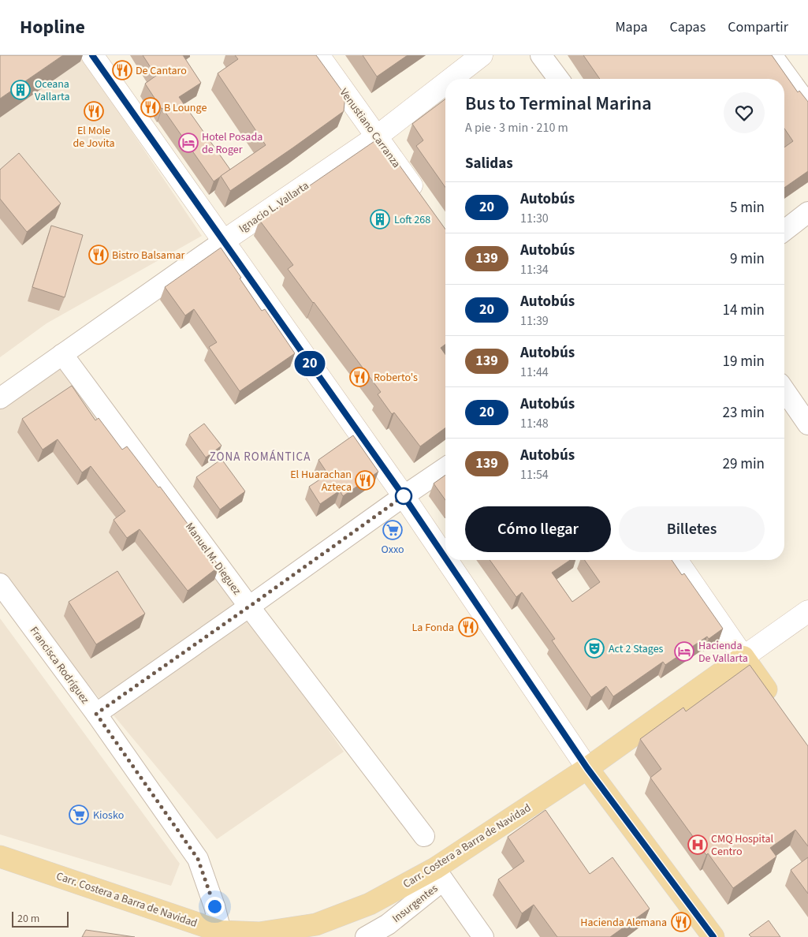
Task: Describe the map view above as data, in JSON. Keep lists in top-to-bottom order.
{
  "streets": {
    "main road": ["Venustiano Carranza", "Ignacio L. Vallarta", "Carr. Costera a Barra de Navidad"],
    "street": ["Manuel M. Dieguez", "Francisca Rodríguez", "Insurgentes"]
  },
  "crossings": [
    ["Venustiano Carranza", "Ignacio L. Vallarta"],
    ["Ignacio L. Vallarta", "Manuel M. Dieguez"],
    ["Francisca Rodríguez", "Carr. Costera a Barra de Navidad"],
    ["Carr. Costera a Barra de Navidad", "Insurgentes"]
  ],
  "districts": ["ZONA ROMÁNTICA"],
  "places": {
    "restaurant": [
      "De Cantaro",
      "B Lounge",
      "El Mole de Jovita",
      "Bistro Balsamar",
      "Roberto's",
      "El Huarachan Azteca",
      "La Fonda",
      "Hacienda Alemana"
    ],
    "building": ["Oceana Vallarta", "Loft 268"],
    "hotel": ["Hotel Posada de Roger", "Hacienda De Vallarta"],
    "supermarket": ["Oxxo", "Kiosko"],
    "theatre": ["Act 2 Stages"],
    "hospital": ["CMQ Hospital Centro"]
  },
  "lines": ["bus line 20"],
  "scale_bar": "20 m",
  "page": {
    "header": "Hopline",
    "nav": ["Mapa", "Capas", "Compartir"],
    "on_map": "20",
    "heading": [
      ["Bus to Terminal Marina", "A pie · 3 min · 210 m"],
      "Salidas"
    ],
    "list": [
      {
        "mark": "20",
        "name": "Autobús",
        "note": "11:30",
        "value": "5 min"
      },
      {
        "mark": "139",
        "name": "Autobús",
        "note": "11:34",
        "value": "9 min"
      },
      {
        "mark": "20",
        "name": "Autobús",
        "note": "11:39",
        "value": "14 min"
      },
      {
        "mark": "139",
        "name": "Autobús",
        "note": "11:44",
        "value": "19 min"
      },
      {
        "mark": "20",
        "name": "Autobús",
        "note": "11:48",
        "value": "23 min"
      },
      {
        "mark": "139",
        "name": "Autobús",
        "note": "11:54",
        "value": "29 min"
      }
    ],
    "buttons": ["Cómo llegar", "Billetes"],
    "scale": "20 m"
  }
}
